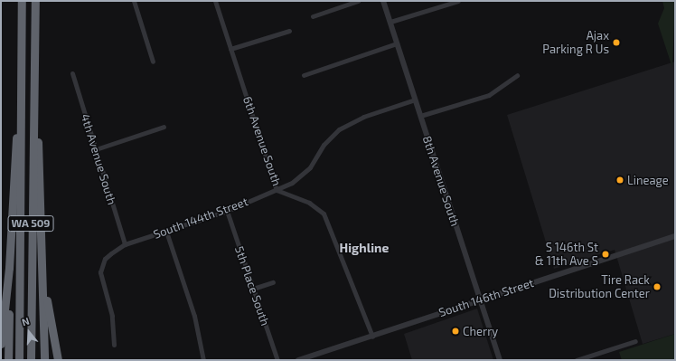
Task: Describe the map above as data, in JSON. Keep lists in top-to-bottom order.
{
  "streets": {
    "highway": ["WA 509"],
    "street": [
      "6th Avenue South",
      "4th Avenue South",
      "8th Avenue South",
      "South 144th Street",
      "5th Place South",
      "South 146th Street"
    ]
  },
  "crossings": [
    ["6th Avenue South", "South 144th Street"],
    ["6th Avenue South", "South 146th Street"],
    ["4th Avenue South", "South 144th Street"],
    ["8th Avenue South", "South 144th Street"],
    ["8th Avenue South", "South 146th Street"],
    ["South 144th Street", "5th Place South"]
  ],
  "districts": ["Highline"],
  "places": [
    "Ajax Parking R Us",
    "Lineage",
    "S 146th St & 11th Ave S",
    "Tire Rack Distribution Center",
    "Cherry"
  ],
  "north": "top"
}
